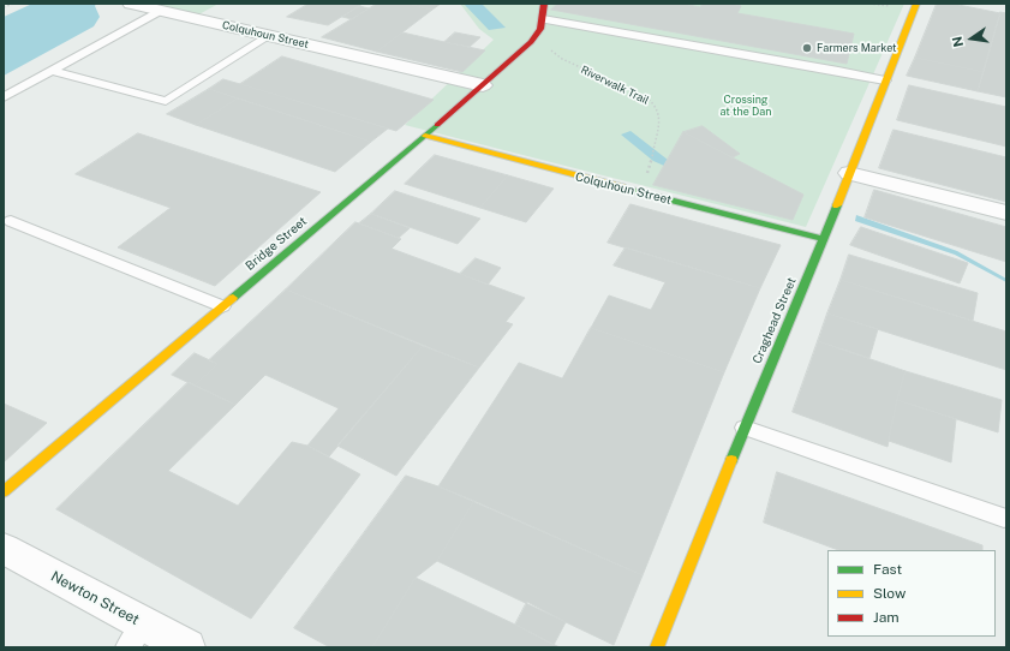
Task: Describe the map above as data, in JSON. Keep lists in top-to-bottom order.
{
  "streets": {
    "street": [
      "Colquhoun Street",
      "Bridge Street",
      "Craghead Street",
      "Newton Street"
    ],
    "path": ["Riverwalk Trail"]
  },
  "crossings": [
    ["Colquhoun Street", "Bridge Street"],
    ["Colquhoun Street", "Craghead Street"]
  ],
  "parks": ["Crossing at the Dan"],
  "places": ["Farmers Market"],
  "legend": ["Fast", "Slow", "Jam"],
  "north": "left"
}
